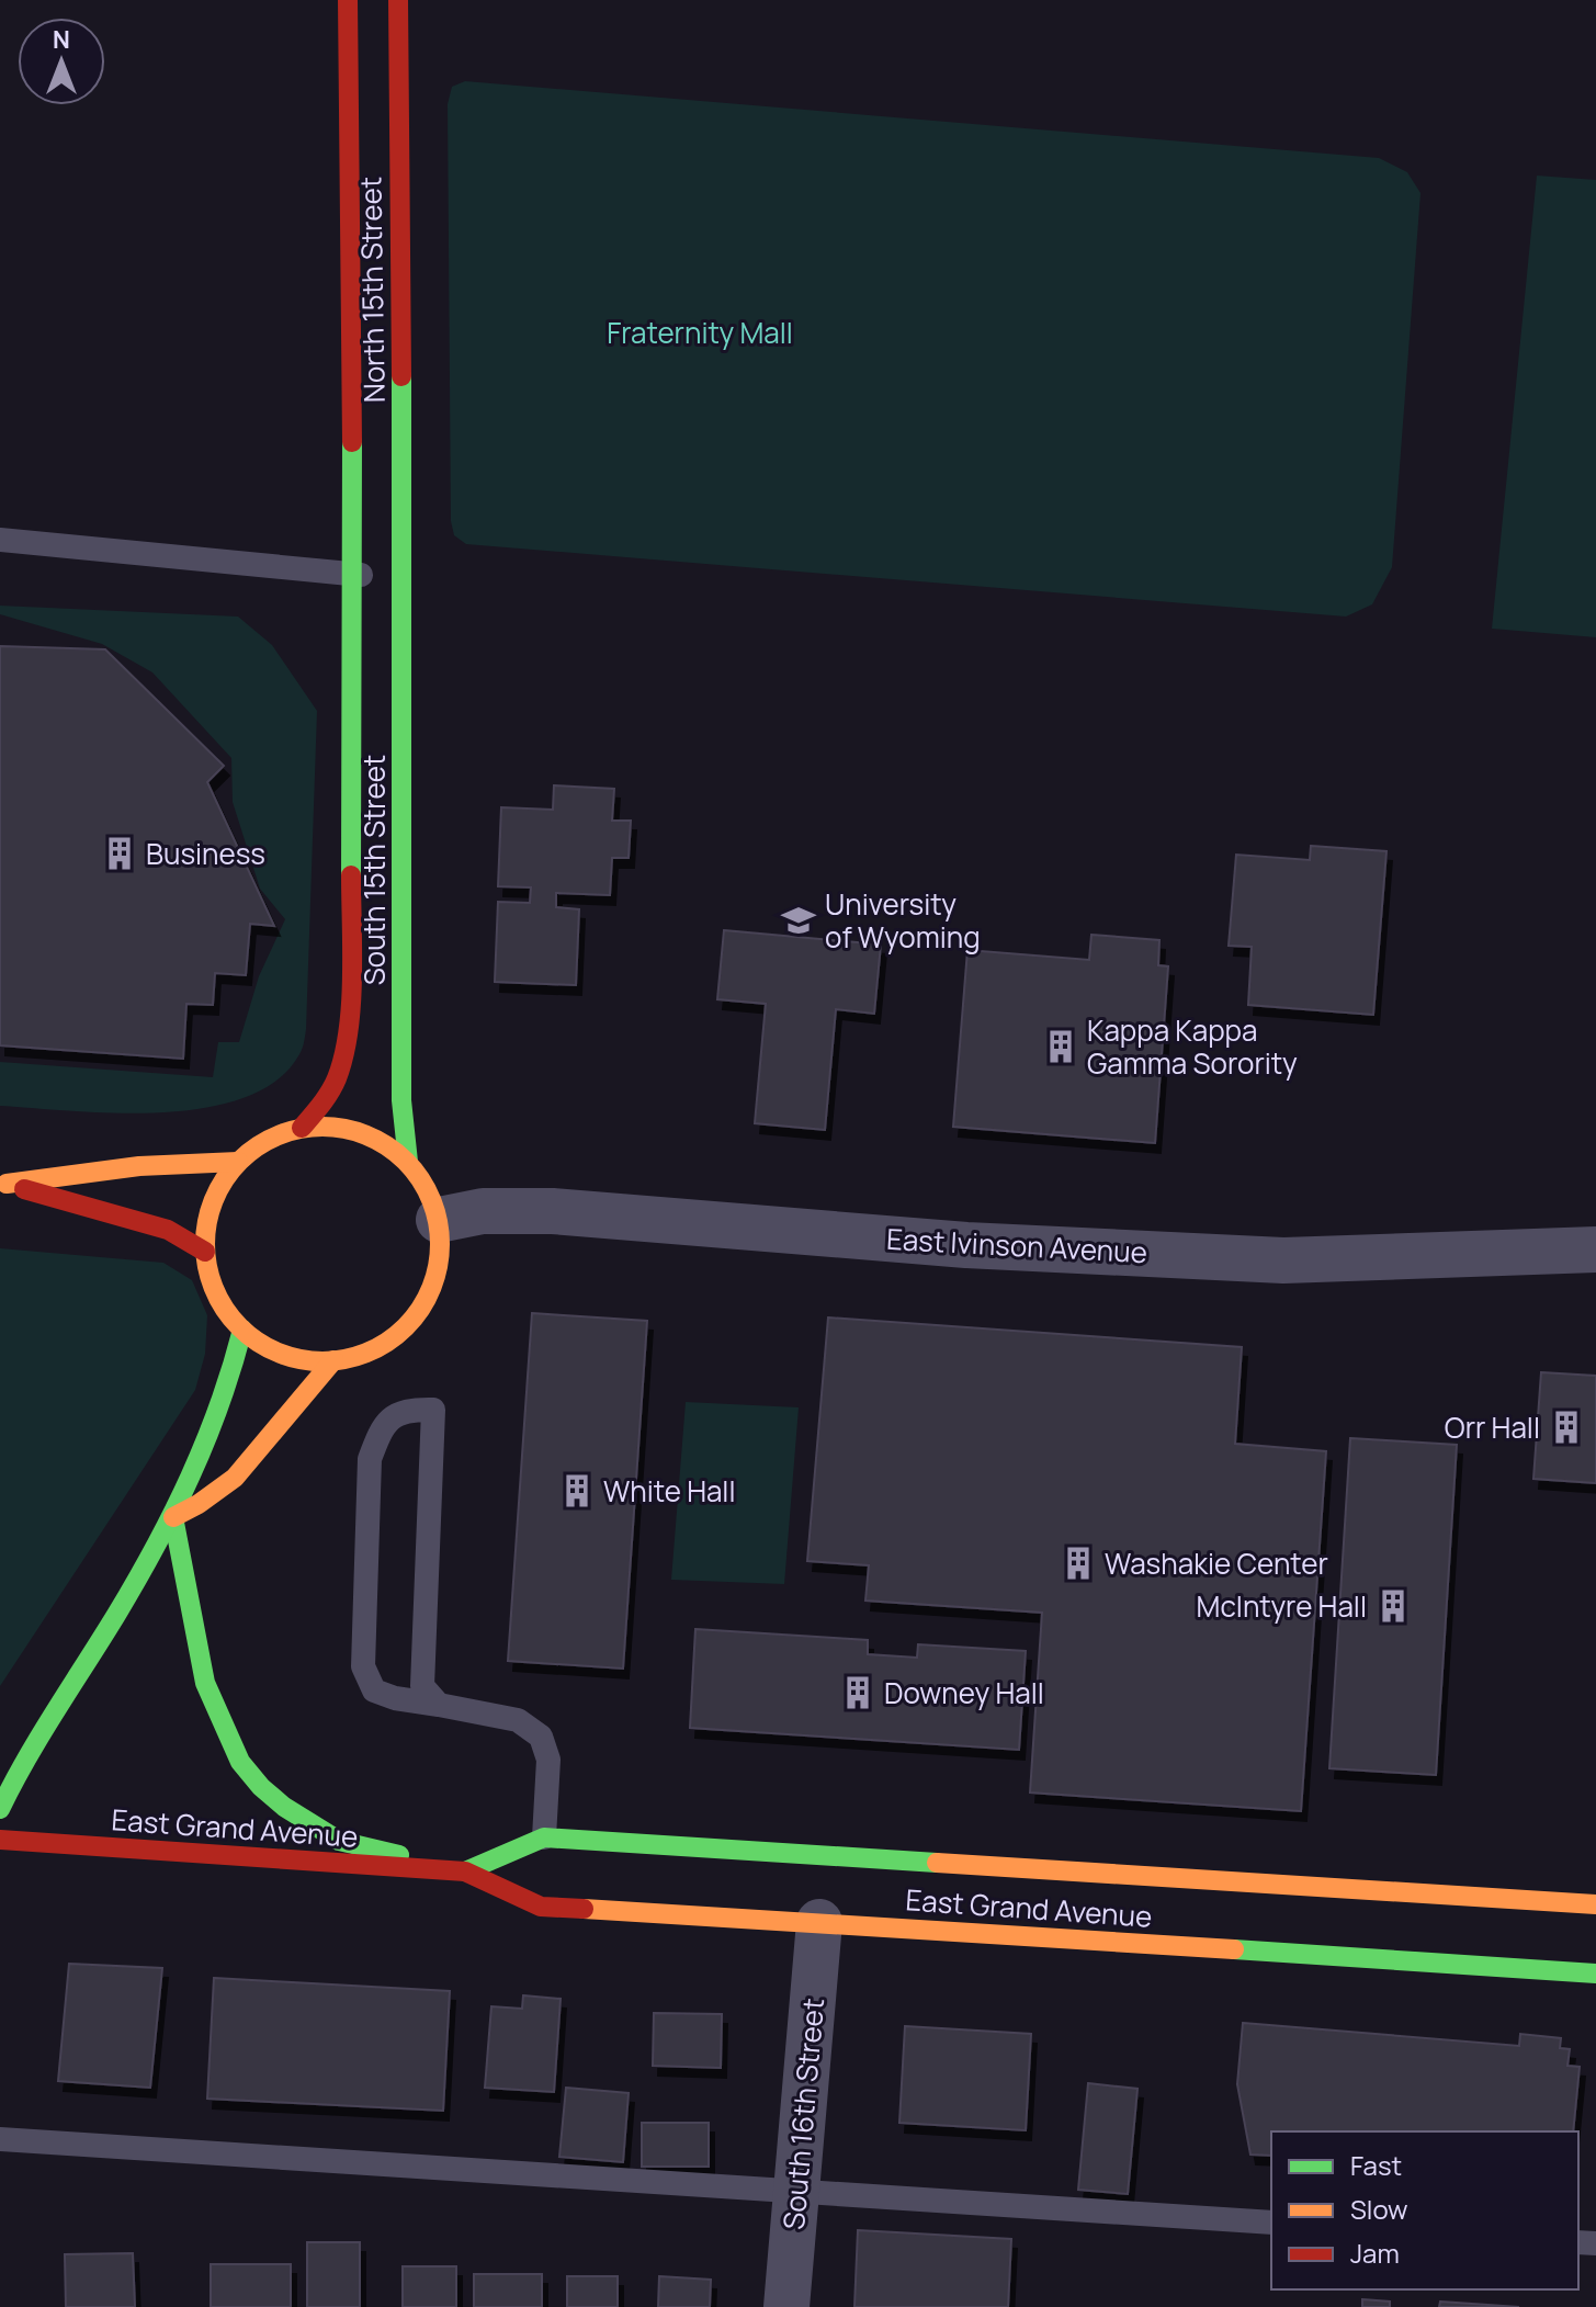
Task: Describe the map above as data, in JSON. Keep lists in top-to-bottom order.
{
  "streets": {
    "main road": ["North 15th Street", "South 15th Street", "East Grand Avenue"],
    "street": ["East Ivinson Avenue", "South 16th Street"]
  },
  "crossings": [
    ["North 15th Street", "South 15th Street"],
    ["South 15th Street", "East Ivinson Avenue"],
    ["East Grand Avenue", "South 16th Street"]
  ],
  "parks": ["Fraternity Mall"],
  "places": {
    "building": [
      "Business",
      "Kappa Kappa Gamma Sorority",
      "Orr Hall",
      "White Hall",
      "Washakie Center",
      "McIntyre Hall",
      "Downey Hall"
    ],
    "school or university": ["University of Wyoming"]
  },
  "legend": ["Fast", "Slow", "Jam"],
  "north": "top"
}
